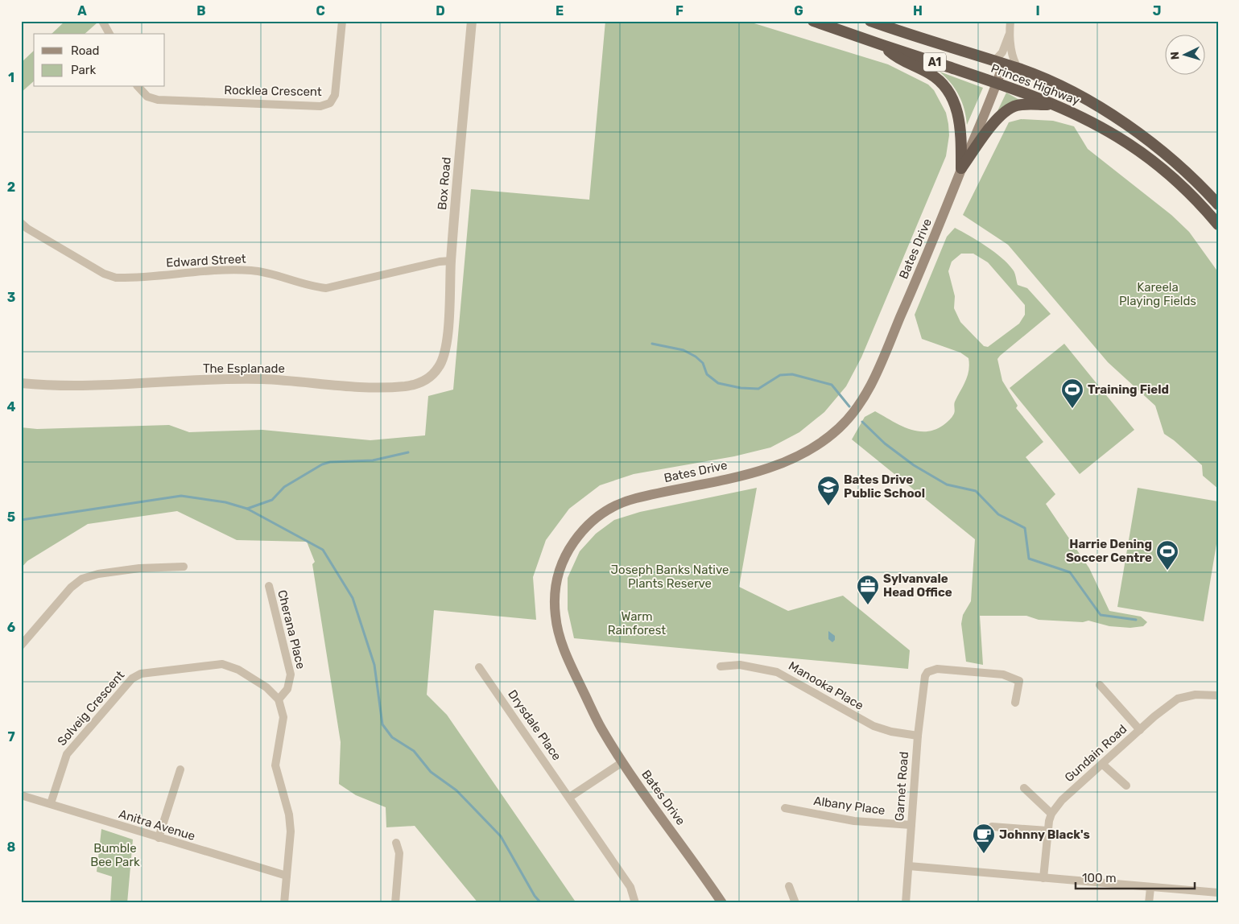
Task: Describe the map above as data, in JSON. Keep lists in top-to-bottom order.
{
  "streets": {
    "highway": ["A1", "Princes Highway"],
    "main road": ["Bates Drive"],
    "street": [
      "Rocklea Crescent",
      "Box Road",
      "Edward Street",
      "The Esplanade",
      "Cherana Place",
      "Manooka Place",
      "Solveig Crescent",
      "Drysdale Place",
      "Gundain Road",
      "Garnet Road",
      "Albany Place",
      "Anitra Avenue"
    ]
  },
  "crossings": [
    ["Princes Highway", "Bates Drive"],
    ["Box Road", "Edward Street"],
    ["Box Road", "The Esplanade"],
    ["Cherana Place", "Solveig Crescent"],
    ["Manooka Place", "Garnet Road"],
    ["Solveig Crescent", "Anitra Avenue"],
    ["Garnet Road", "Albany Place"]
  ],
  "parks": [
    "Kareela Playing Fields",
    "Joseph Banks Native Plants Reserve",
    "Warm Rainforest",
    "Bumble Bee Park"
  ],
  "places": {
    "sports": ["Training Field", "Harrie Dening Soccer Centre"],
    "school or university": ["Bates Drive Public School"],
    "office": ["Sylvanvale Head Office"],
    "cafe": ["Johnny Black's"]
  },
  "legend": ["Road", "Park"],
  "scale_bar": "100 m",
  "north": "left",
  "grid": {
    "columns": [
      "A",
      "B",
      "C",
      "D",
      "E",
      "F",
      "G",
      "H",
      "I",
      "J"
    ],
    "rows": [
      "1",
      "2",
      "3",
      "4",
      "5",
      "6",
      "7",
      "8"
    ]
  }
}
